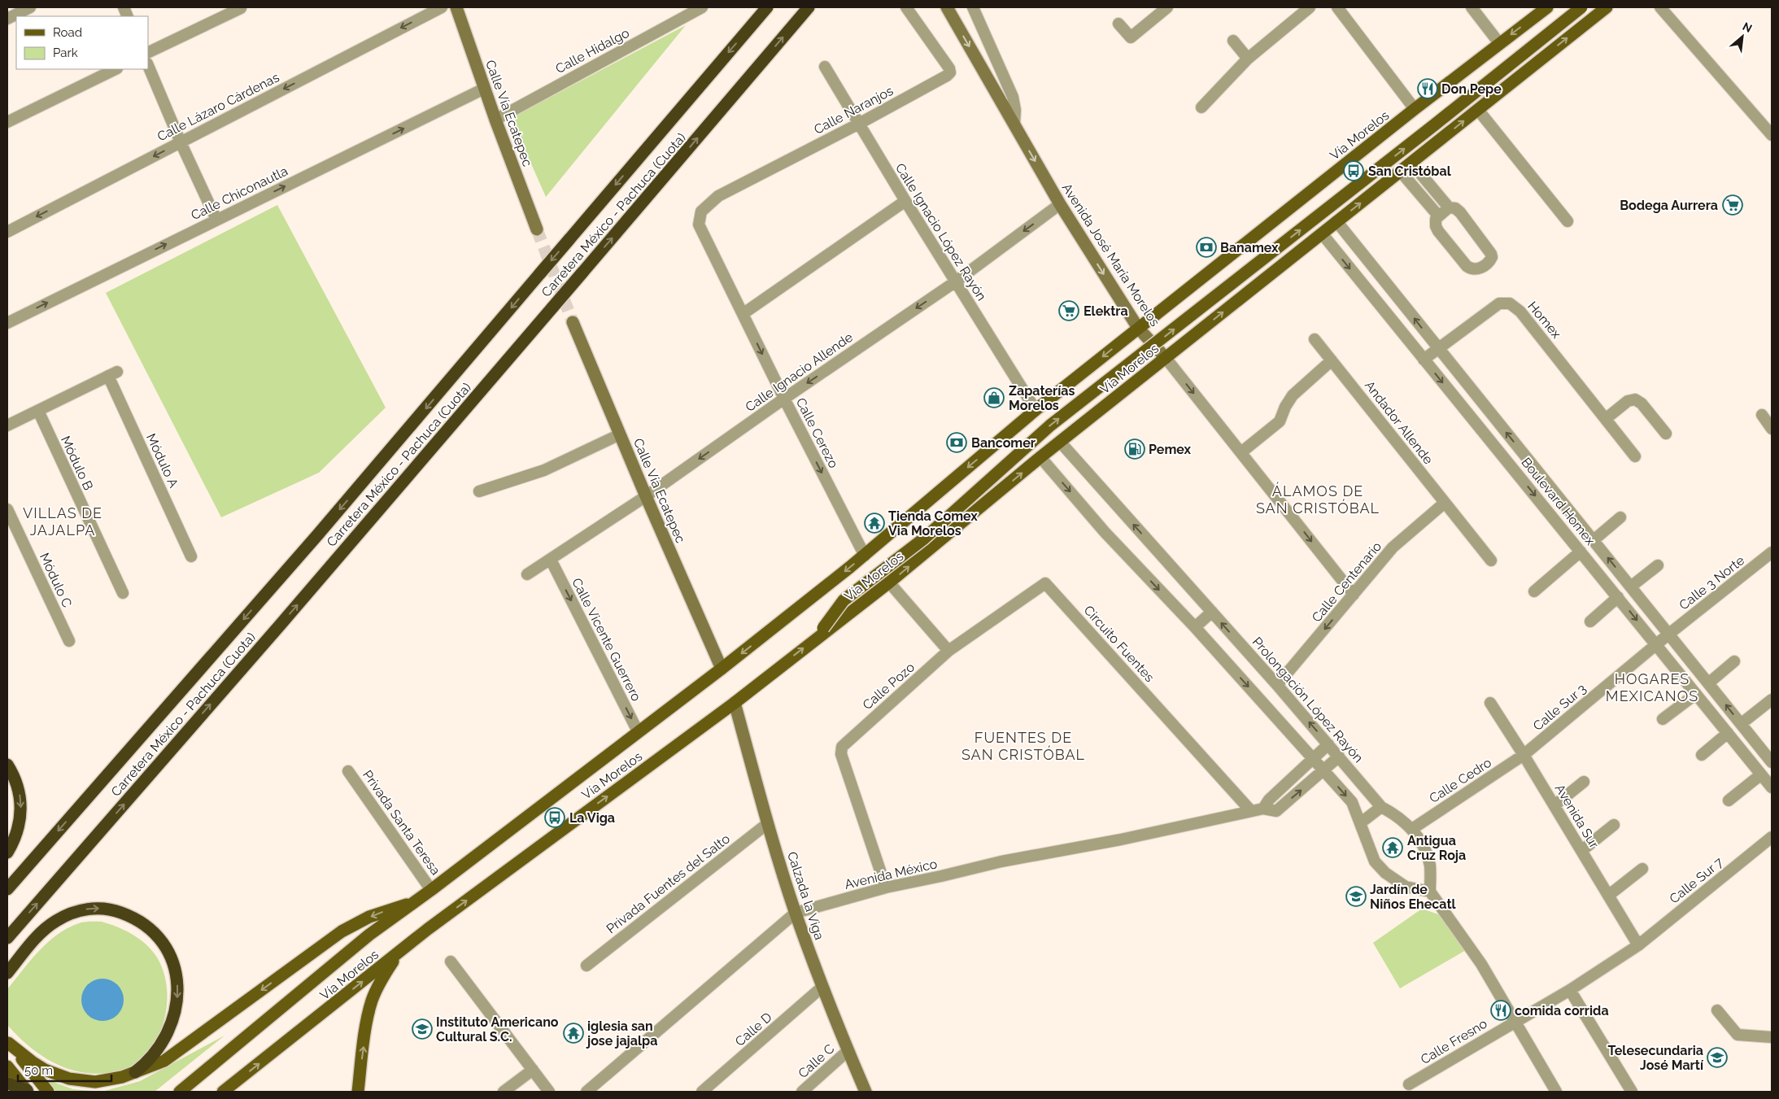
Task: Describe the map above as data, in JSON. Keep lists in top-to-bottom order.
{
  "streets": {
    "highway": ["Carretera México - Pachuca (Cuota)"],
    "main road": [
      "Calle Vía Ecatepec",
      "Vía Morelos",
      "Avenida José María Morelos",
      "Calzada la Viga"
    ],
    "street": [
      "Calle Hidalgo",
      "Calle Lázaro Cárdenas",
      "Calle Naranjos",
      "Calle Chiconautla",
      "Calle Ignacio López Rayón",
      "Homex",
      "Calle Ignacio Allende",
      "Andador Allende",
      "Calle Cerezo",
      "Módulo A",
      "Módulo B",
      "Boulevard Homex",
      "Módulo C",
      "Calle Centenario",
      "Calle 3 Norte",
      "Calle Vicente Guerrero",
      "Circuito Fuentes",
      "Calle Pozo",
      "Prolongación López Rayón",
      "Calle Sur 3",
      "Calle Cedro",
      "Avenida Sur",
      "Privada Santa Teresa",
      "Avenida México",
      "Calle Sur 7",
      "Privada Fuentes del Salto",
      "Calle D",
      "Calle Fresno",
      "Calle C"
    ]
  },
  "crossings": [
    ["Calle Hidalgo", "Calle Vía Ecatepec"],
    ["Calle Naranjos", "Calle Ignacio López Rayón"],
    ["Calle Naranjos", "Calle Cerezo"],
    ["Calle Vía Ecatepec", "Vía Morelos"],
    ["Calle Vía Ecatepec", "Calle Chiconautla"],
    ["Calle Vía Ecatepec", "Calle Ignacio Allende"],
    ["Vía Morelos", "Calle Ignacio López Rayón"],
    ["Vía Morelos", "Avenida José María Morelos"],
    ["Vía Morelos", "Calle Cerezo"],
    ["Vía Morelos", "Boulevard Homex"],
    ["Vía Morelos", "Calle Vicente Guerrero"],
    ["Vía Morelos", "Prolongación López Rayón"],
    ["Vía Morelos", "Privada Santa Teresa"],
    ["Vía Morelos", "Calzada la Viga"],
    ["Calle Ignacio López Rayón", "Calle Ignacio Allende"],
    ["Avenida José María Morelos", "Calle Ignacio Allende"],
    ["Avenida José María Morelos", "Calle Centenario"],
    ["Homex", "Boulevard Homex"],
    ["Calle Ignacio Allende", "Calle Cerezo"],
    ["Calle Ignacio Allende", "Calle Vicente Guerrero"],
    ["Andador Allende", "Calle Centenario"],
    ["Módulo A", "Módulo B"],
    ["Boulevard Homex", "Calle 3 Norte"],
    ["Boulevard Homex", "Calle Sur 3"],
    ["Calle Centenario", "Prolongación López Rayón"],
    ["Calle 3 Norte", "Calle Sur 3"],
    ["Circuito Fuentes", "Calle Pozo"],
    ["Circuito Fuentes", "Avenida México"],
    ["Calle Pozo", "Avenida México"],
    ["Prolongación López Rayón", "Calle Cedro"],
    ["Prolongación López Rayón", "Avenida México"],
    ["Calle Sur 3", "Calle Cedro"],
    ["Calle Sur 3", "Avenida Sur"],
    ["Calle Cedro", "Avenida Sur"],
    ["Avenida Sur", "Calle Sur 7"],
    ["Avenida Sur", "Calle Fresno"],
    ["Avenida México", "Calzada la Viga"],
    ["Calle Sur 7", "Calle Fresno"],
    ["Privada Fuentes del Salto", "Calzada la Viga"],
    ["Calzada la Viga", "Calle D"],
    ["Calzada la Viga", "Calle C"]
  ],
  "one_way": [
    "Calle Chiconautla",
    "Avenida José María Morelos",
    "Calle Cerezo",
    "Calle Centenario",
    "Calle Vicente Guerrero"
  ],
  "districts": [
    "ÁLAMOS DE SAN CRISTÓBAL",
    "VILLAS DE JAJALPA",
    "HOGARES MEXICANOS",
    "FUENTES DE SAN CRISTÓBAL"
  ],
  "places": {
    "restaurant": ["Don Pepe", "comida corrida"],
    "bus stop": ["San Cristóbal", "La Viga"],
    "supermarket": ["Bodega Aurrera", "Elektra"],
    "bank": ["Banamex", "Bancomer"],
    "shop": ["Zapaterías Morelos"],
    "fuel station": ["Pemex"],
    "temple": ["Tienda Comex Via Morelos", "Antigua Cruz Roja", "iglesia san jose jajalpa"],
    "school or university": ["Jardín de Niños Ehecatl", "Instituto Americano Cultural S.C.", "Telesecundaria José Martí"]
  },
  "legend": ["Road", "Park"],
  "scale_bar": "50 m",
  "north": "top right"
}
